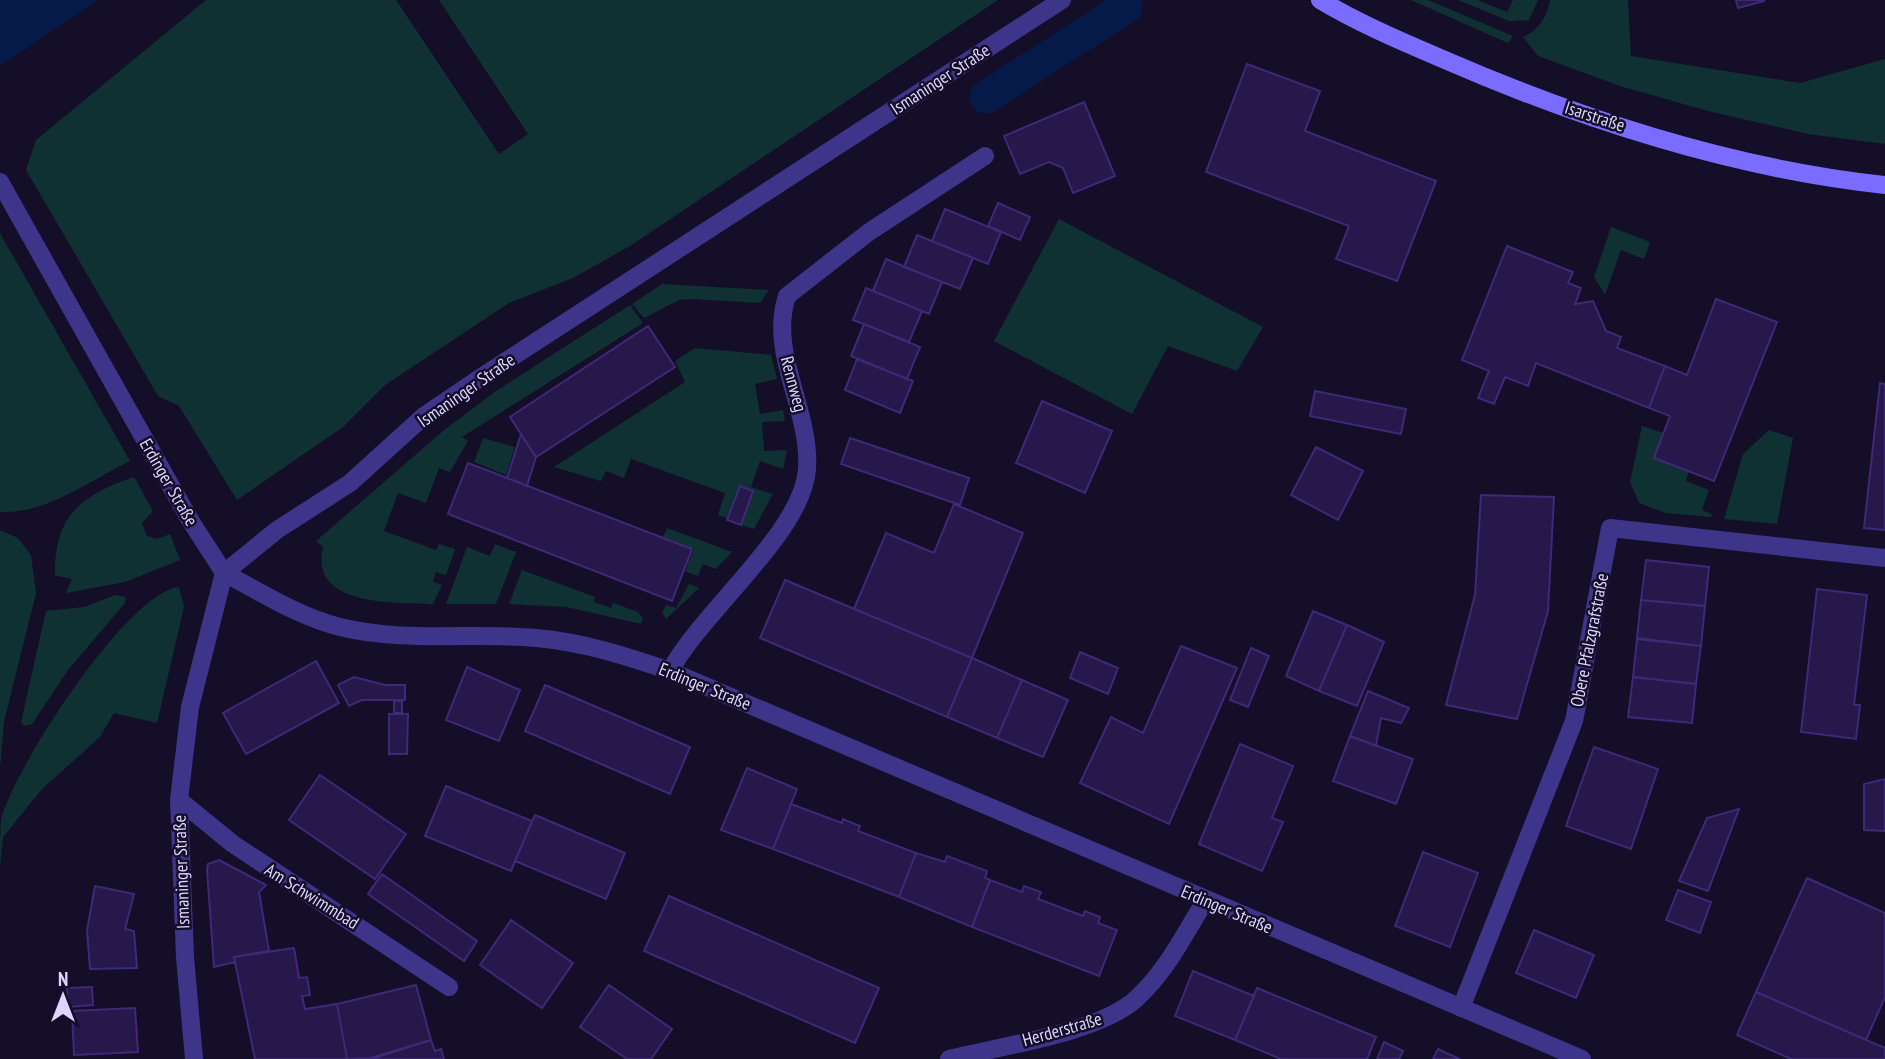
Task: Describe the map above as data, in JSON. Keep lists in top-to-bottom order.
{
  "streets": {
    "main road": ["Isarstraße"],
    "street": [
      "Ismaninger Straße",
      "Rennweg",
      "Erdinger Straße",
      "Obere Pfalzgrafstraße",
      "Am Schwimmbad",
      "Herderstraße"
    ]
  },
  "crossings": [
    ["Ismaninger Straße", "Erdinger Straße"],
    ["Ismaninger Straße", "Am Schwimmbad"],
    ["Rennweg", "Erdinger Straße"],
    ["Erdinger Straße", "Obere Pfalzgrafstraße"],
    ["Erdinger Straße", "Herderstraße"]
  ],
  "north": "top"
}
